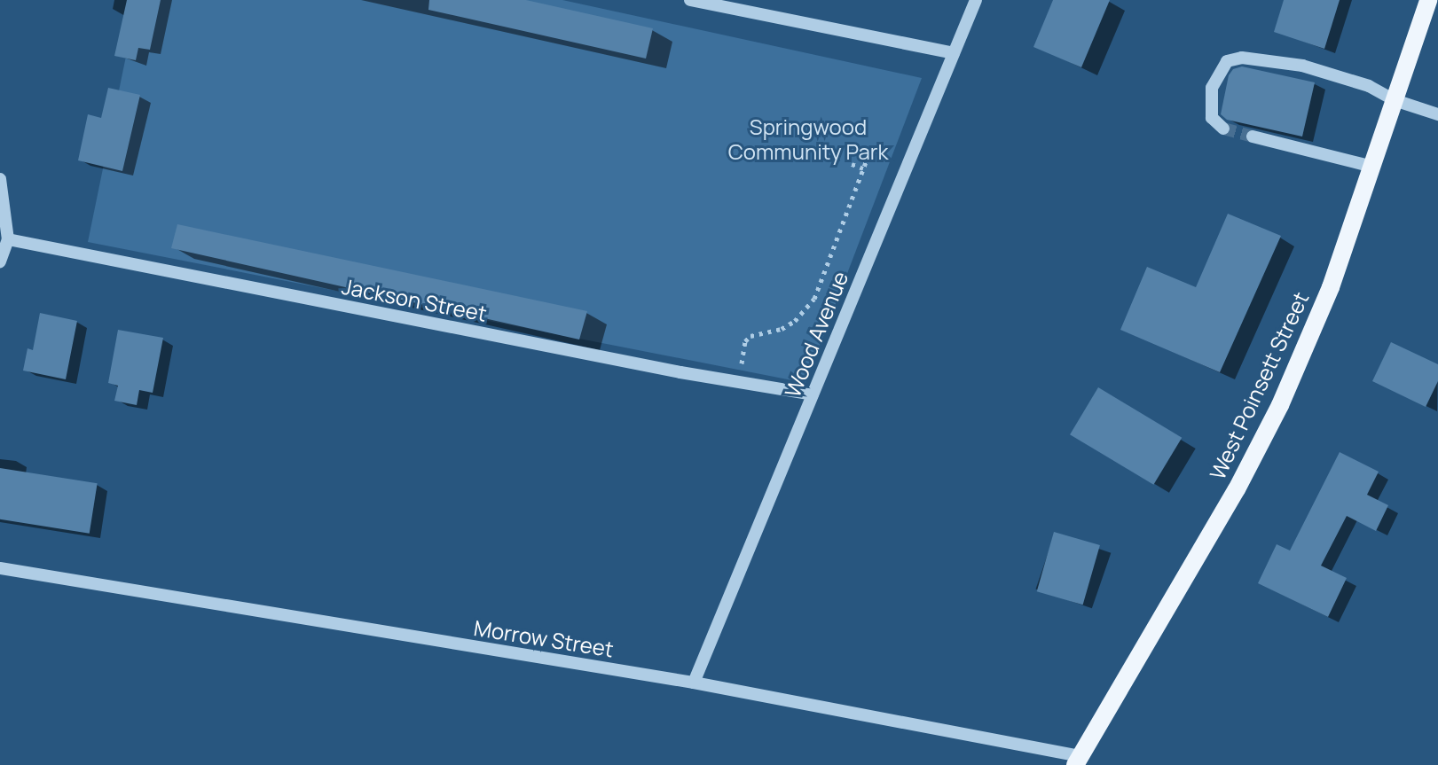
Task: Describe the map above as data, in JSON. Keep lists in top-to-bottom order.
{
  "streets": {
    "main road": ["West Poinsett Street"],
    "street": ["Jackson Street", "Wood Avenue", "Morrow Street"]
  },
  "crossings": [
    ["Jackson Street", "Wood Avenue"],
    ["Wood Avenue", "Morrow Street"],
    ["West Poinsett Street", "Morrow Street"]
  ],
  "parks": ["Springwood Community Park"]
}
